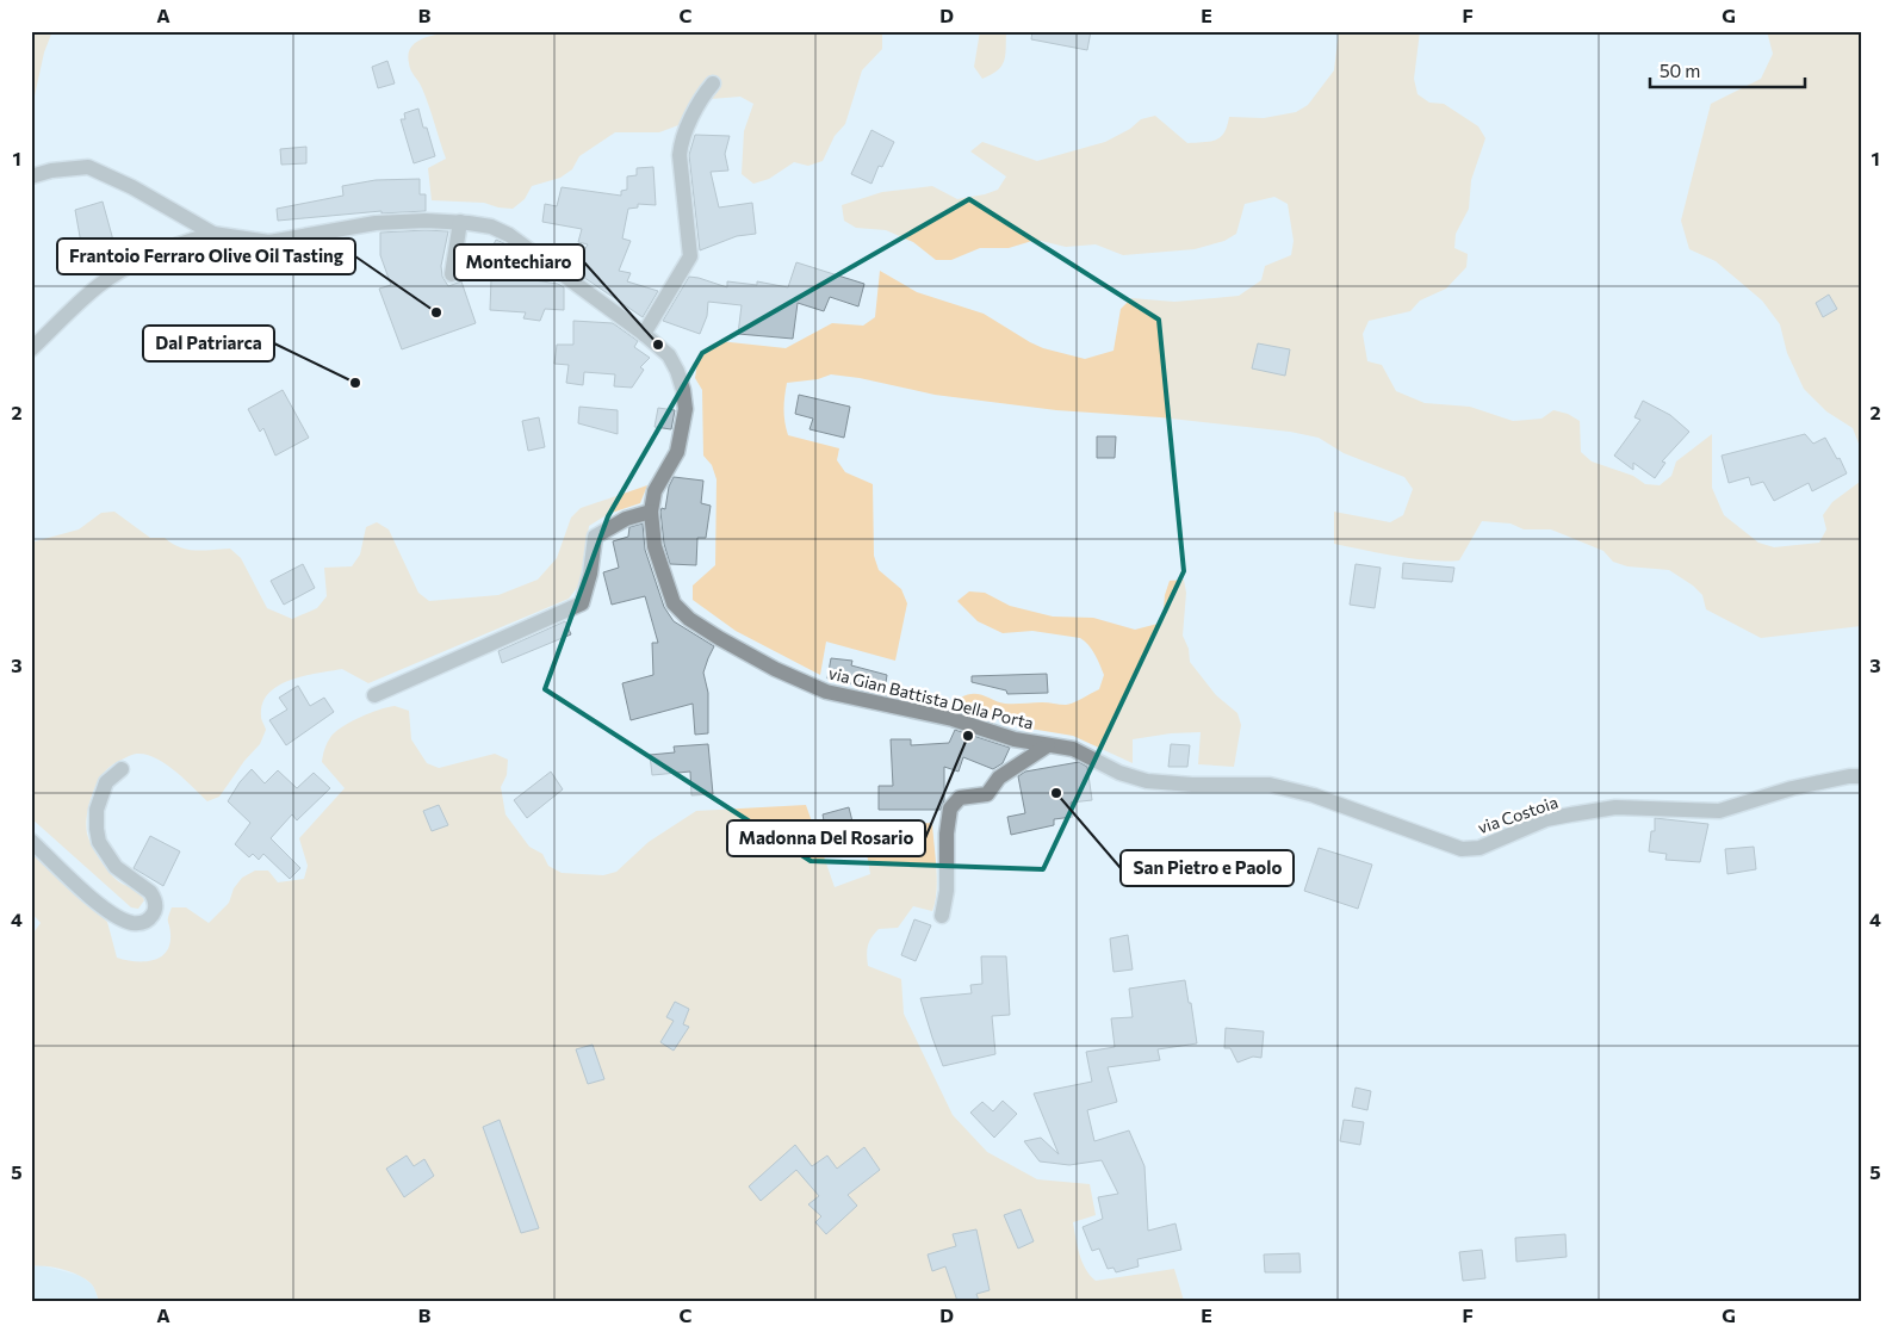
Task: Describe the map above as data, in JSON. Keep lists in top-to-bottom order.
{
  "streets": {
    "street": ["via Gian Battista Della Porta", "via Costoia"]
  },
  "crossings": [
    ["via Gian Battista Della Porta", "via Costoia"]
  ],
  "places": [
    "Frantoio Ferraro Olive Oil Tasting",
    "Montechiaro",
    "Dal Patriarca",
    "Madonna Del Rosario",
    "San Pietro e Paolo"
  ],
  "scale_bar": "50 m",
  "grid": {
    "columns": [
      "A",
      "B",
      "C",
      "D",
      "E",
      "F",
      "G"
    ],
    "rows": [
      "1",
      "2",
      "3",
      "4",
      "5"
    ]
  }
}
